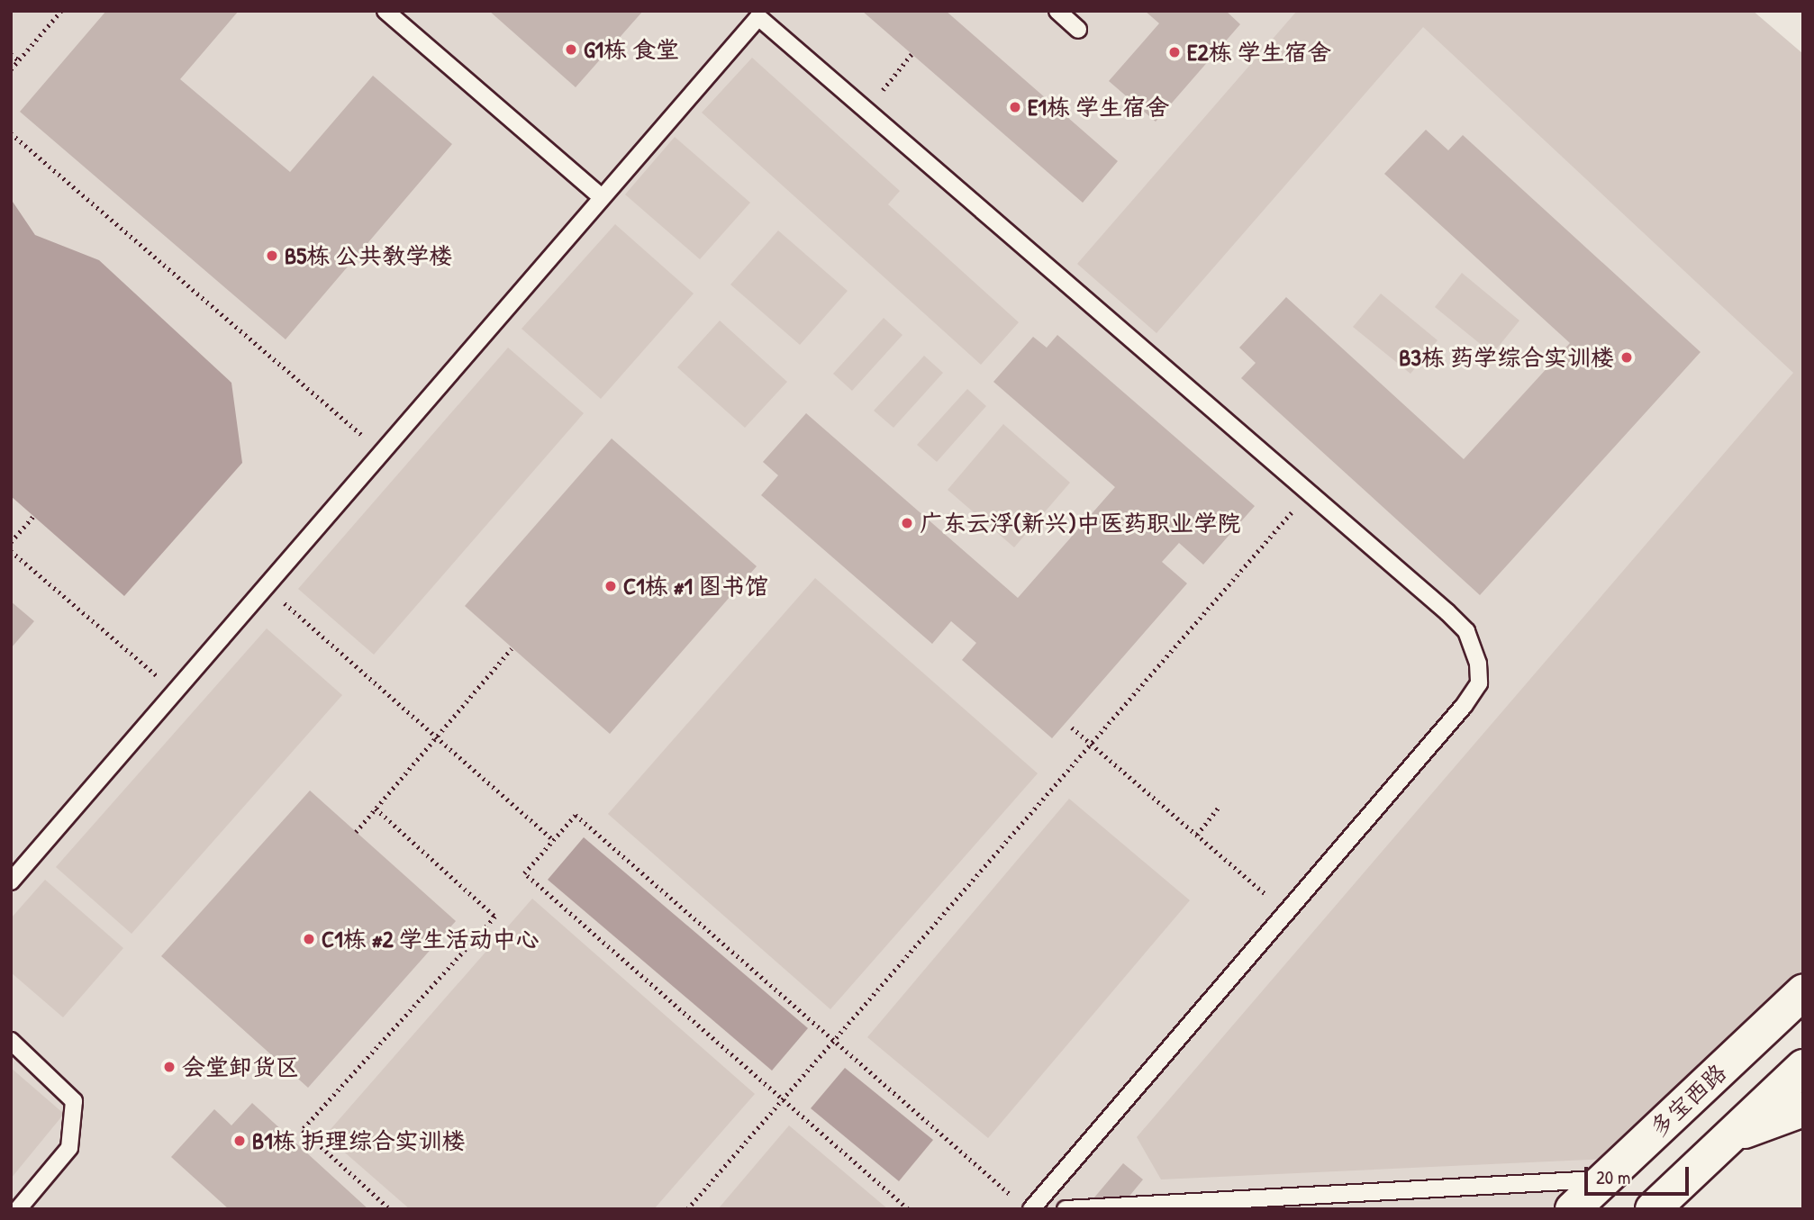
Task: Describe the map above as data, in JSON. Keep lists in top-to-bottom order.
{
  "streets": {
    "street": ["多宝西路"]
  },
  "places": [
    "G1栋 食堂",
    "E2栋 学生宿舍",
    "E1栋 学生宿舍",
    "B5栋 公共教学楼",
    "B3栋 药学综合实训楼",
    "广东云浮(新兴)中医药职业学院",
    "C1栋 #1 图书馆",
    "C1栋 #2 学生活动中心",
    "会堂卸货区",
    "B1栋 护理综合实训楼"
  ],
  "scale_bar": "20 m"
}
